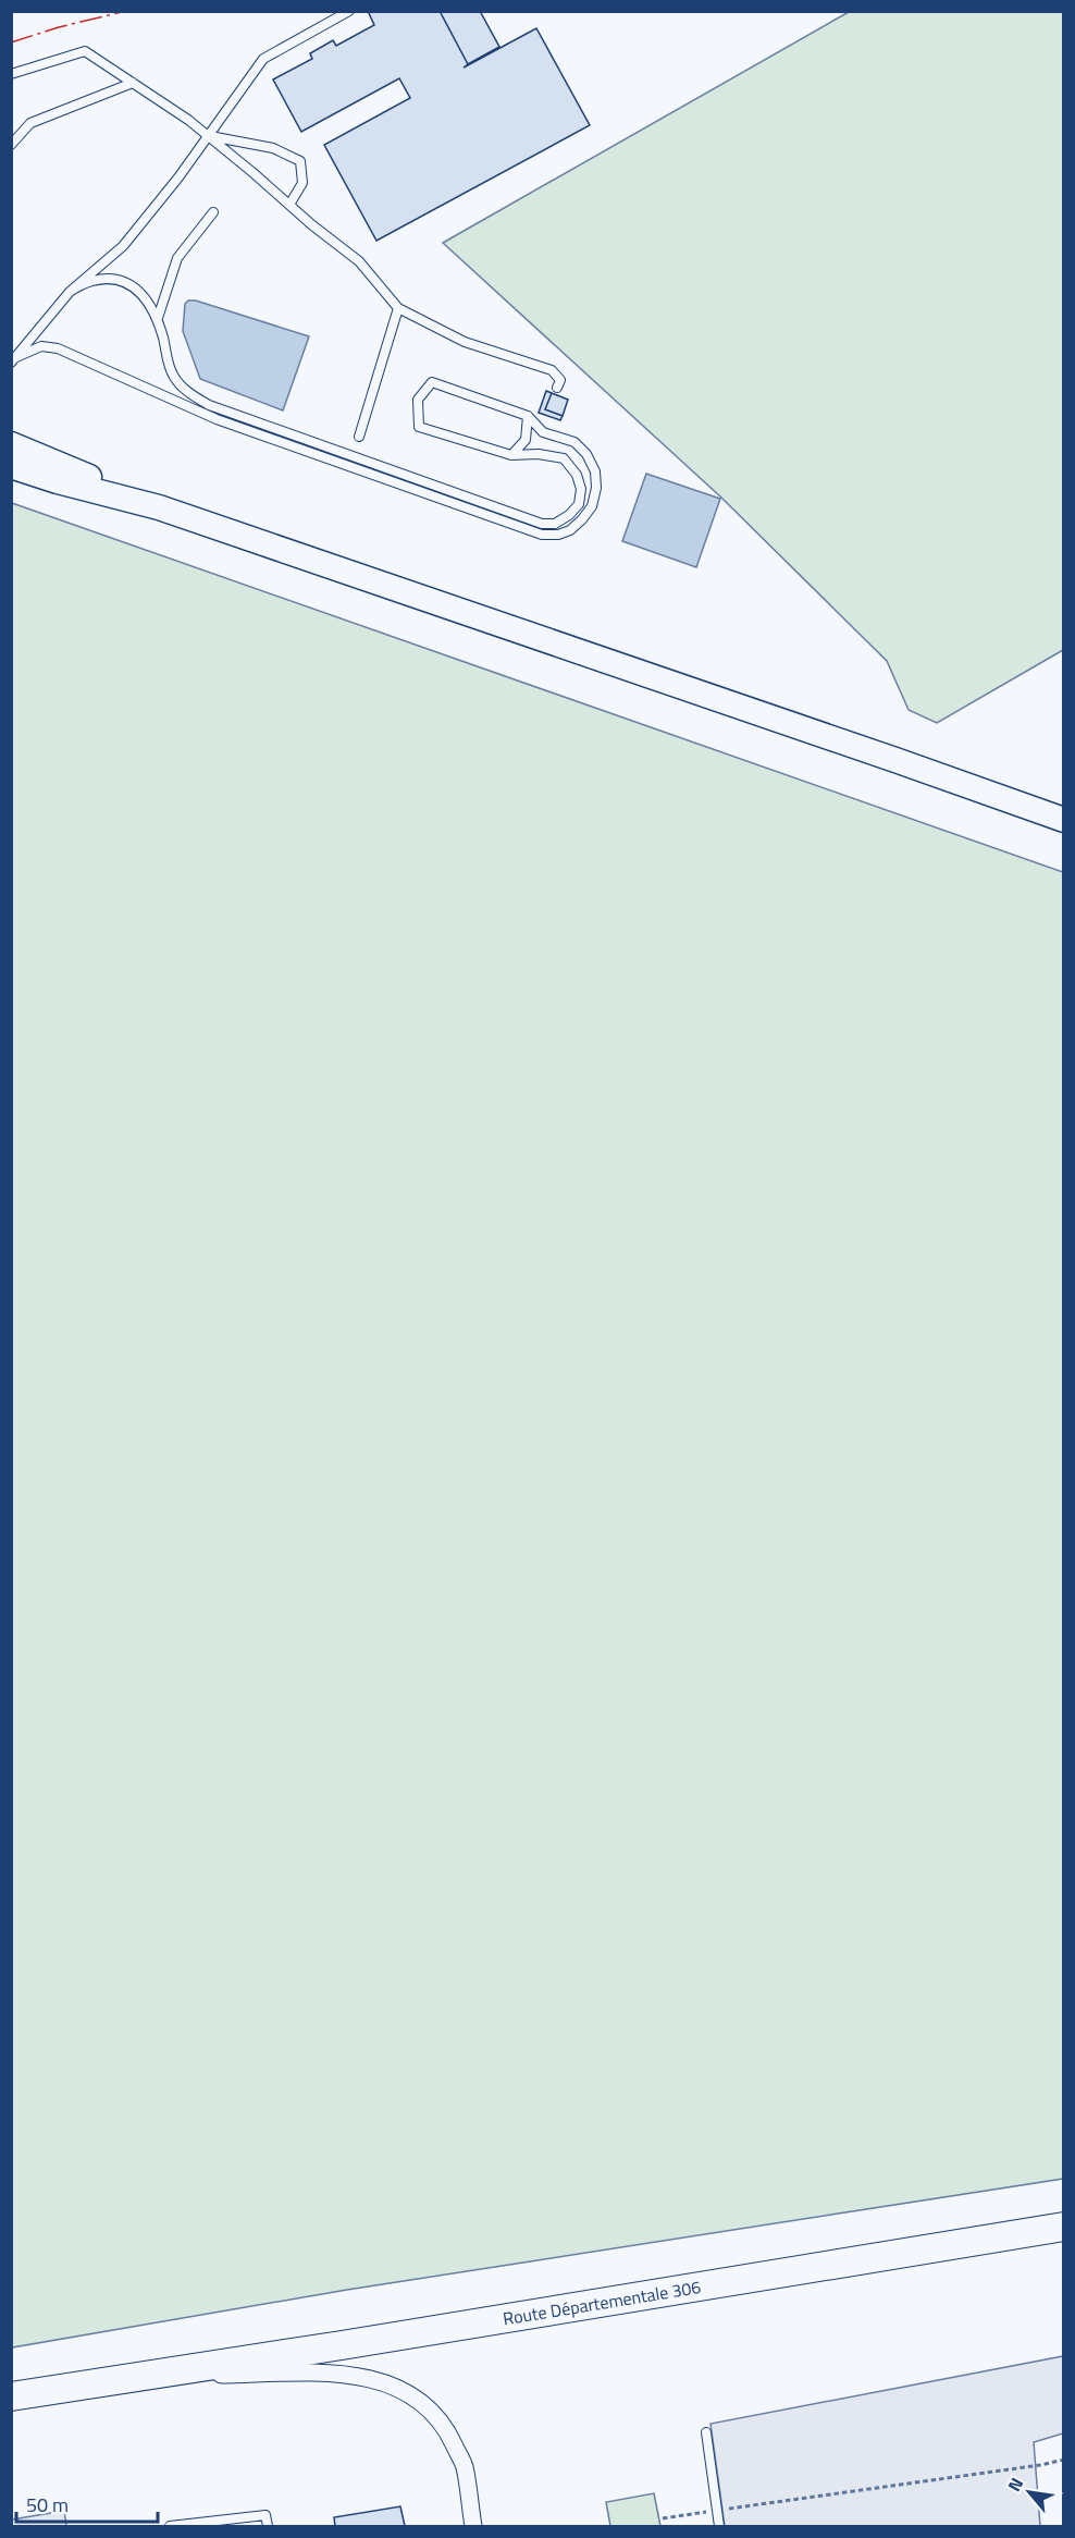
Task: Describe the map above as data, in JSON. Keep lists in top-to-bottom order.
{
  "streets": {
    "main road": ["Route Départementale 306"]
  },
  "scale_bar": "50 m",
  "north": "top left"
}
